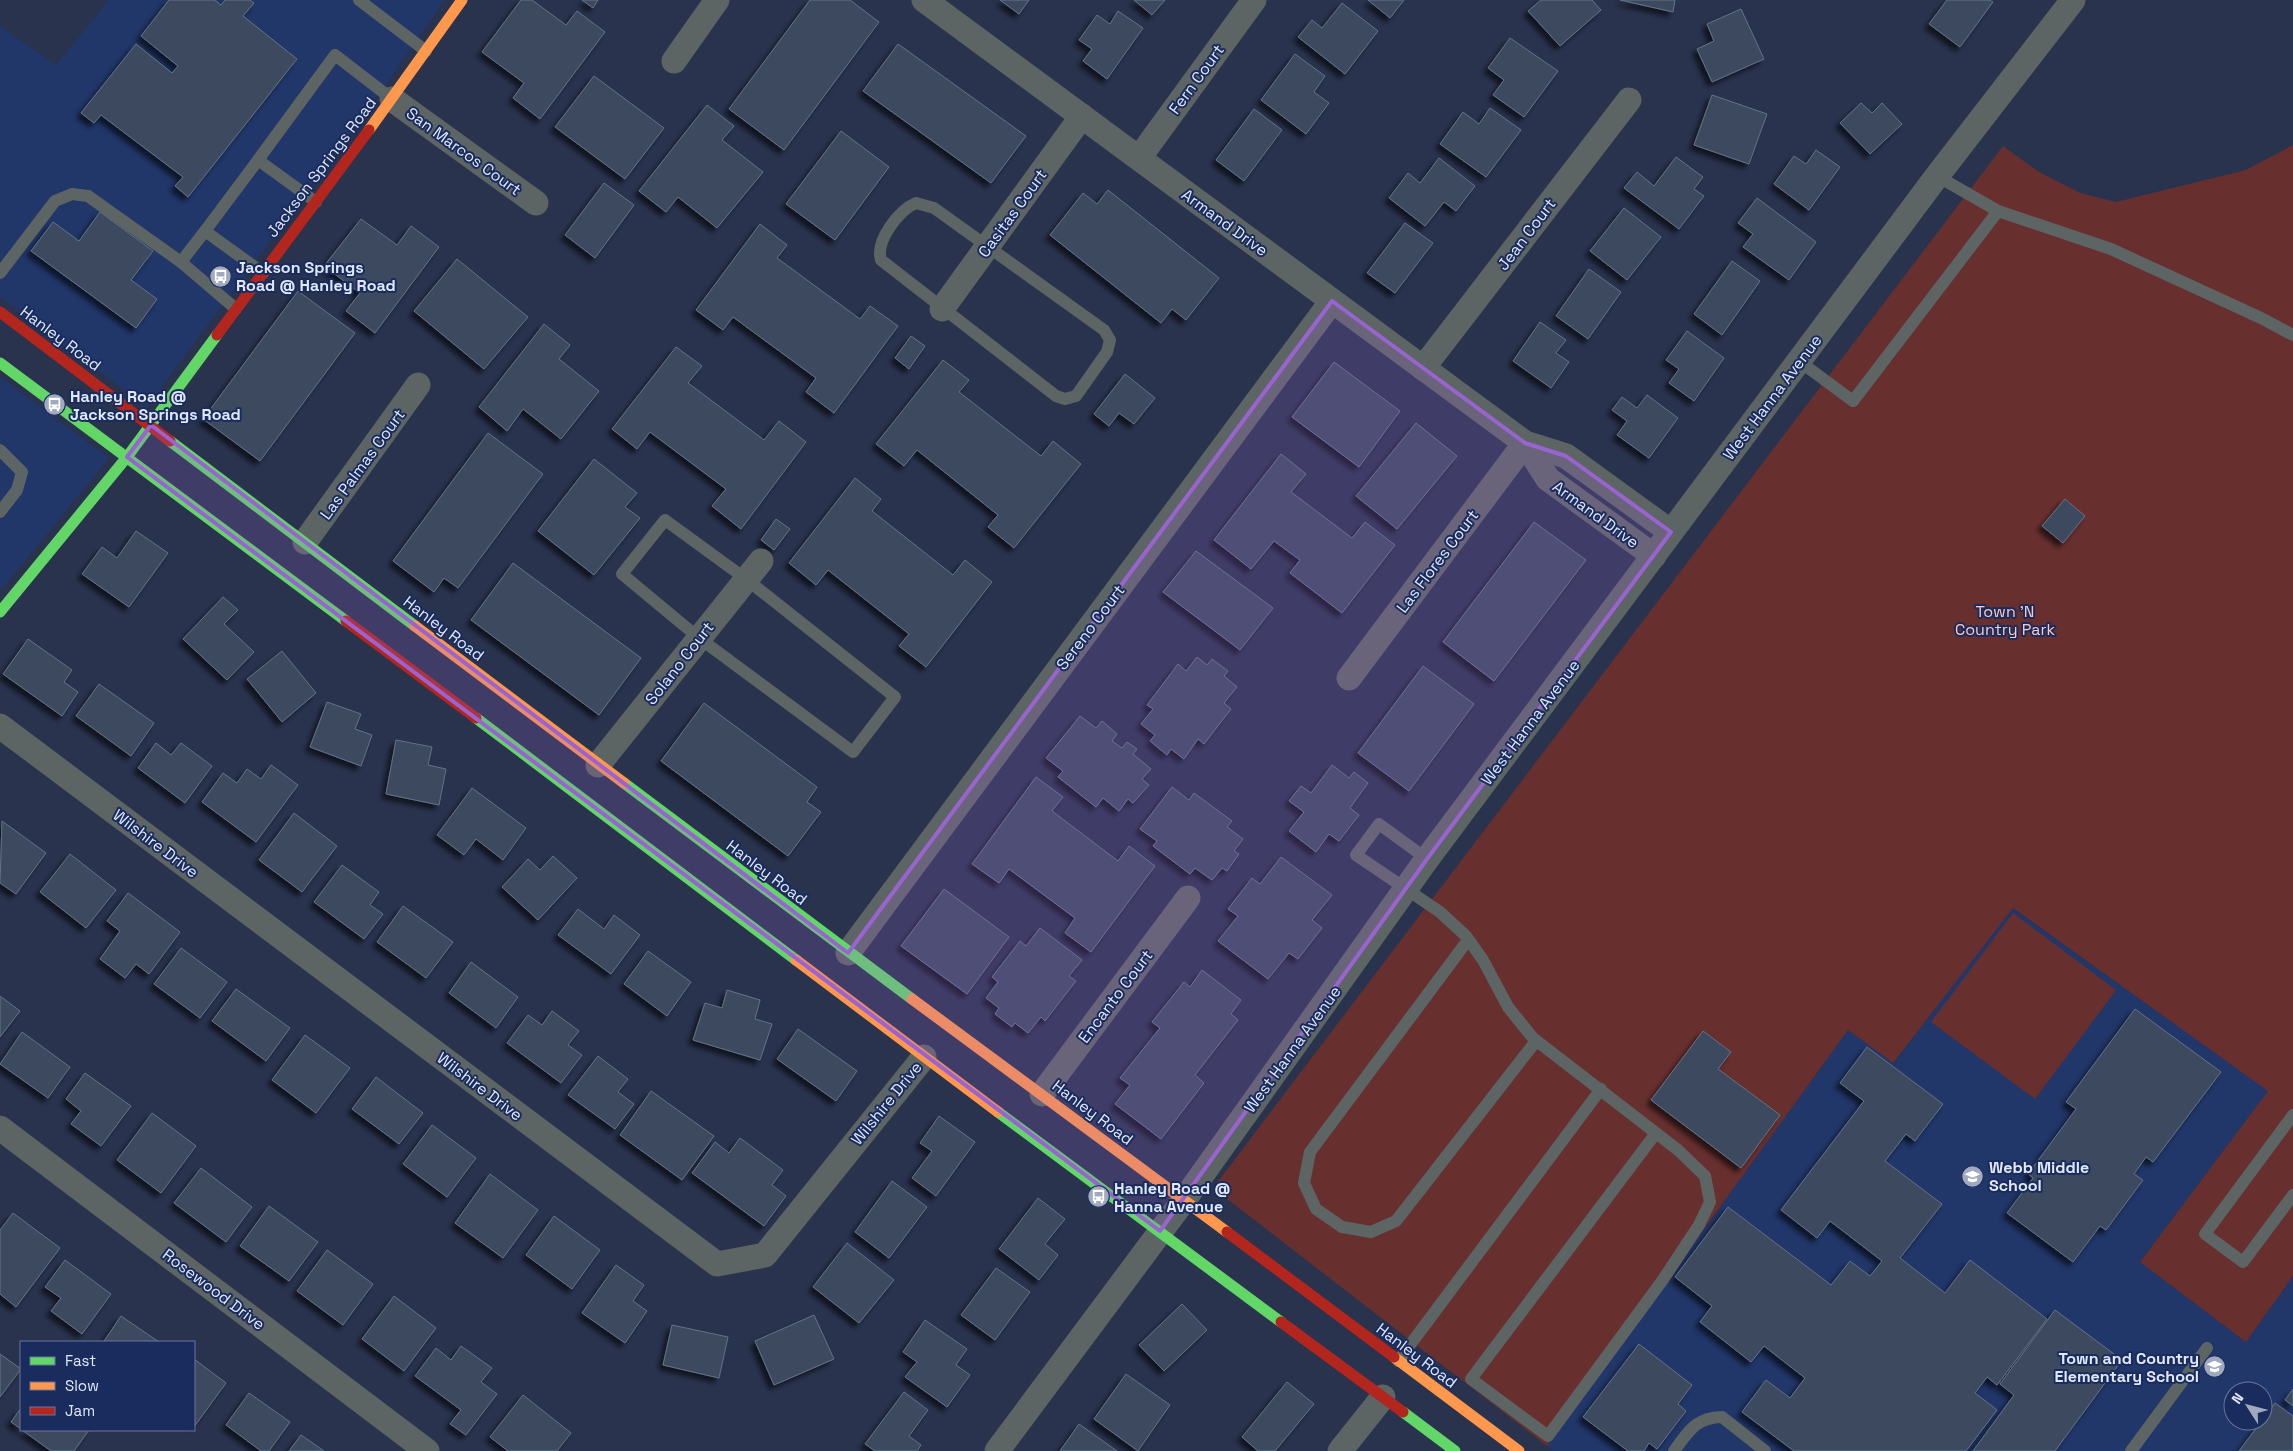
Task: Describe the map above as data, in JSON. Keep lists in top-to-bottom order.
{
  "streets": {
    "main road": ["Jackson Springs Road", "Hanley Road"],
    "street": [
      "Fern Court",
      "San Marcos Court",
      "Casitas Court",
      "Armand Drive",
      "Jean Court",
      "West Hanna Avenue",
      "Las Palmas Court",
      "Las Flores Court",
      "Sereno Court",
      "Solano Court",
      "Wilshire Drive",
      "Encanto Court",
      "Rosewood Drive"
    ]
  },
  "crossings": [
    ["Fern Court", "Armand Drive"],
    ["San Marcos Court", "Jackson Springs Road"],
    ["Jackson Springs Road", "Hanley Road"],
    ["Casitas Court", "Armand Drive"],
    ["Armand Drive", "Jean Court"],
    ["Armand Drive", "West Hanna Avenue"],
    ["Armand Drive", "Las Flores Court"],
    ["Armand Drive", "Sereno Court"],
    ["Hanley Road", "West Hanna Avenue"],
    ["Hanley Road", "Las Palmas Court"],
    ["Hanley Road", "Sereno Court"],
    ["Hanley Road", "Solano Court"],
    ["Hanley Road", "Encanto Court"]
  ],
  "parks": ["Town ’N Country Park"],
  "places": {
    "bus stop": ["Jackson Springs Road @ Hanley Road", "Hanley Road @ Jackson Springs Road", "Hanley Road @ Hanna Avenue"],
    "school or university": ["Webb Middle School", "Town and Country Elementary School"]
  },
  "legend": ["Fast", "Slow", "Jam"],
  "north": "top left"
}
